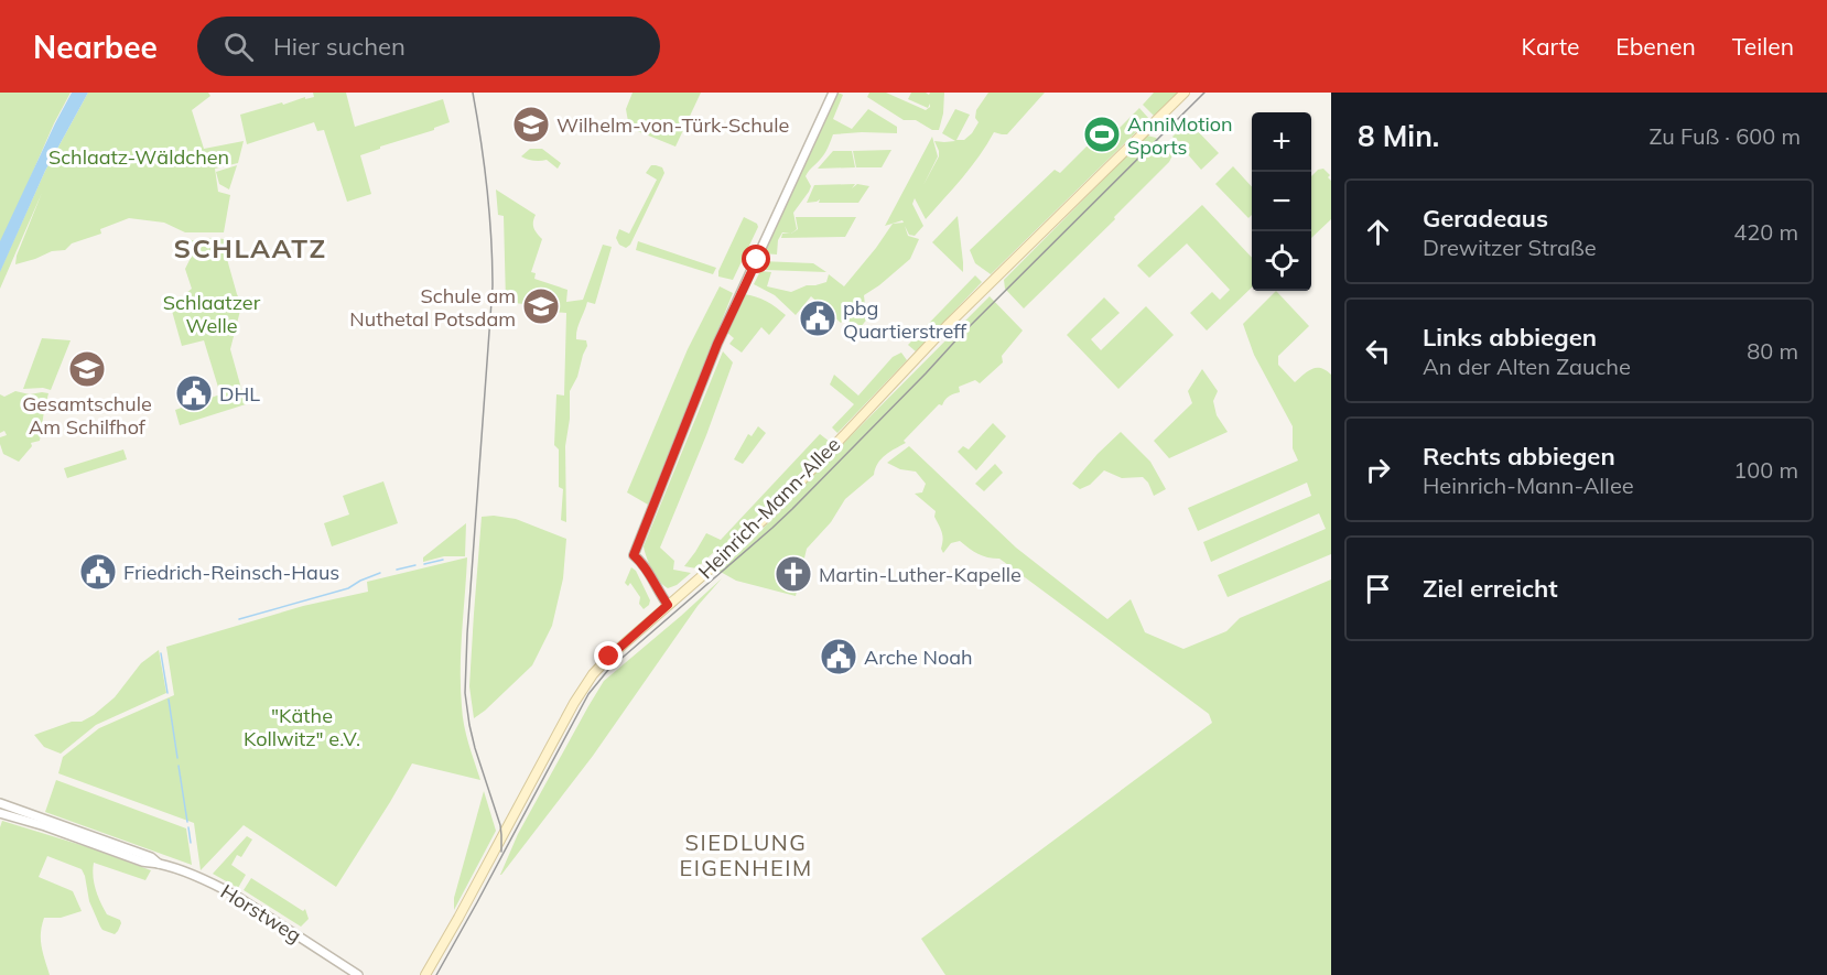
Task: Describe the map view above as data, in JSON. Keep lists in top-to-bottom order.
{
  "streets": {
    "main road": ["Heinrich-Mann-Allee"],
    "street": ["Horstweg"]
  },
  "districts": ["SCHLAATZ", "SIEDLUNG EIGENHEIM"],
  "parks": ["Schlaatz-Wäldchen", "Schlaatzer Welle", "\"Käthe Kollwitz\" e.V."],
  "places": {
    "school or university": ["Wilhelm-von-Türk-Schule", "Schule am Nuthetal Potsdam", "Gesamtschule Am Schilfhof"],
    "sports": ["AnniMotion Sports"],
    "public building": [
      "pbg Quartierstreff",
      "DHL",
      "Friedrich-Reinsch-Haus",
      "Arche Noah"
    ],
    "church": ["Martin-Luther-Kapelle"]
  },
  "page": {
    "header": "Nearbee",
    "search": "Hier suchen",
    "nav": ["Karte", "Ebenen", "Teilen"],
    "heading": ["8 Min.", "Zu Fuß · 600 m"],
    "map_buttons": ["+", "−"],
    "list": [
      ["Geradeaus", "Drewitzer Straße", "420 m"],
      ["Links abbiegen", "An der Alten Zauche", "80 m"],
      ["Rechts abbiegen", "Heinrich-Mann-Allee", "100 m"],
      "Ziel erreicht"
    ]
  }
}
